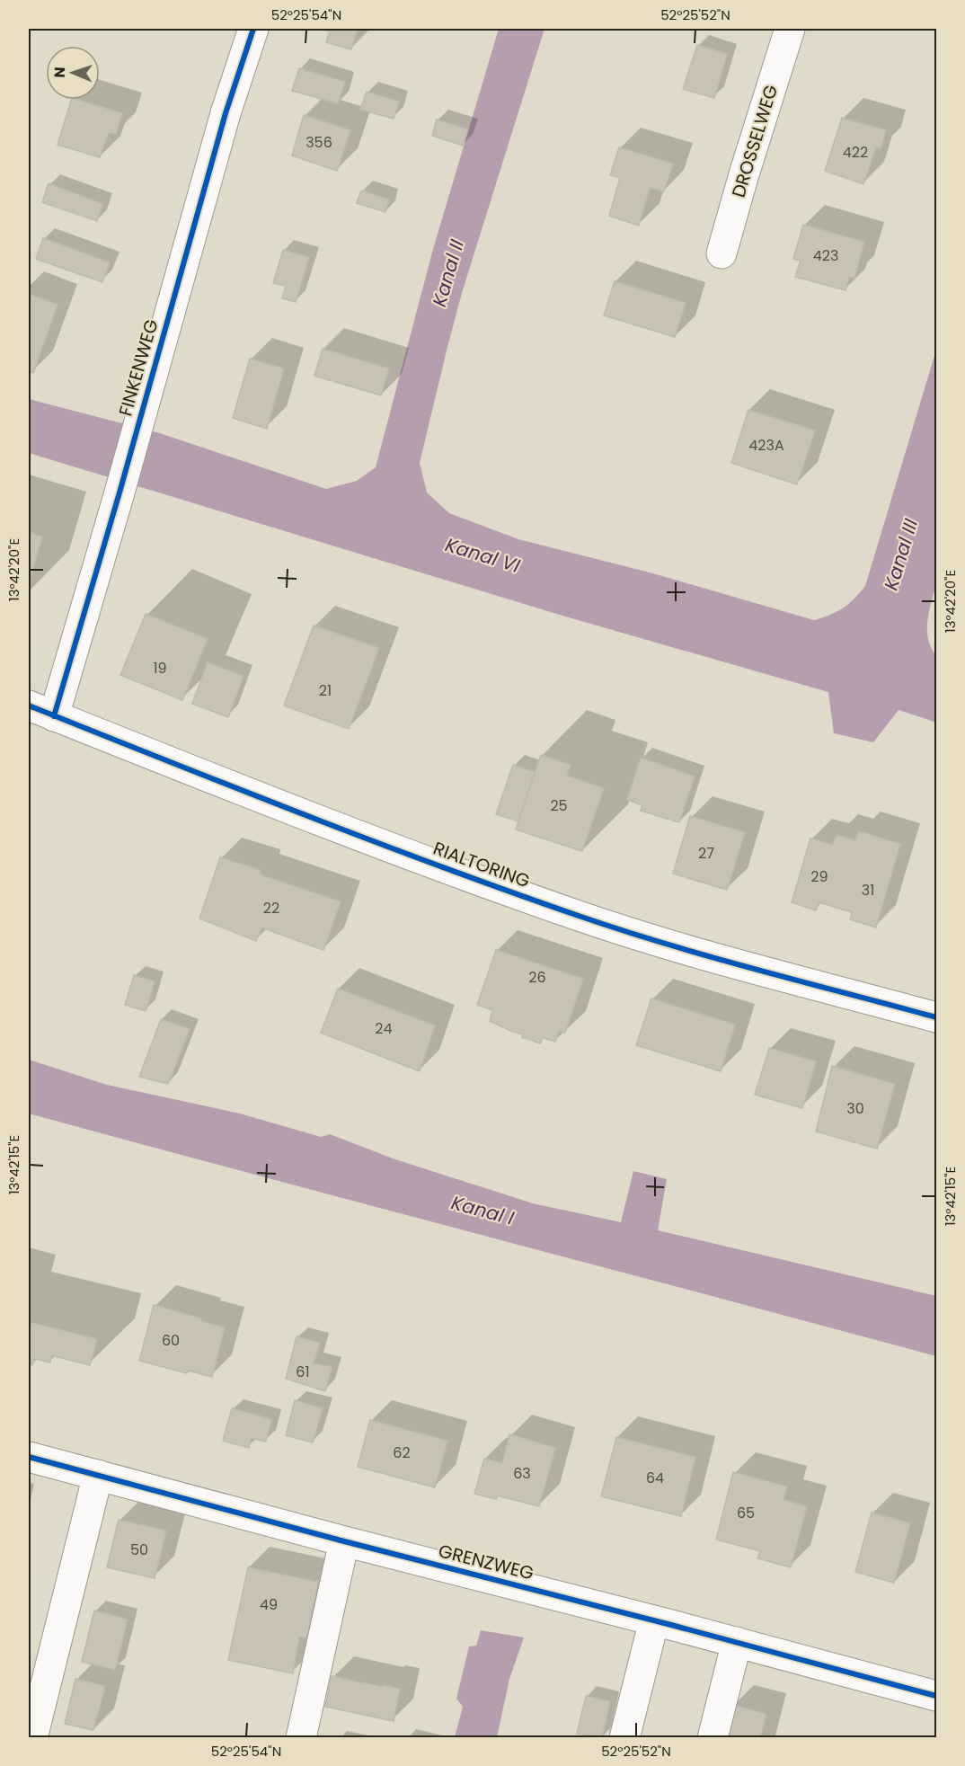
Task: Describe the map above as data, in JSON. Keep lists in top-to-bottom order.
{
  "streets": {
    "street": [
      "DROSSELWEG",
      "FINKENWEG",
      "RIALTORING",
      "GRENZWEG"
    ]
  },
  "crossings": [
    ["FINKENWEG", "RIALTORING"]
  ],
  "water": [
    "Kanal II",
    "Kanal III",
    "Kanal VI",
    "Kanal I"
  ],
  "house_numbers": [
    "356",
    "422",
    "423",
    "423A",
    "19",
    "21",
    "25",
    "27",
    "29",
    "31",
    "22",
    "26",
    "24",
    "30",
    "60",
    "61",
    "62",
    "63",
    "64",
    "65",
    "50",
    "49"
  ],
  "north": "left",
  "coordinates": [
    "52°25'54\"N",
    "52°25'52\"N",
    "13°42'20\"E",
    "13°42'15\"E"
  ]
}
